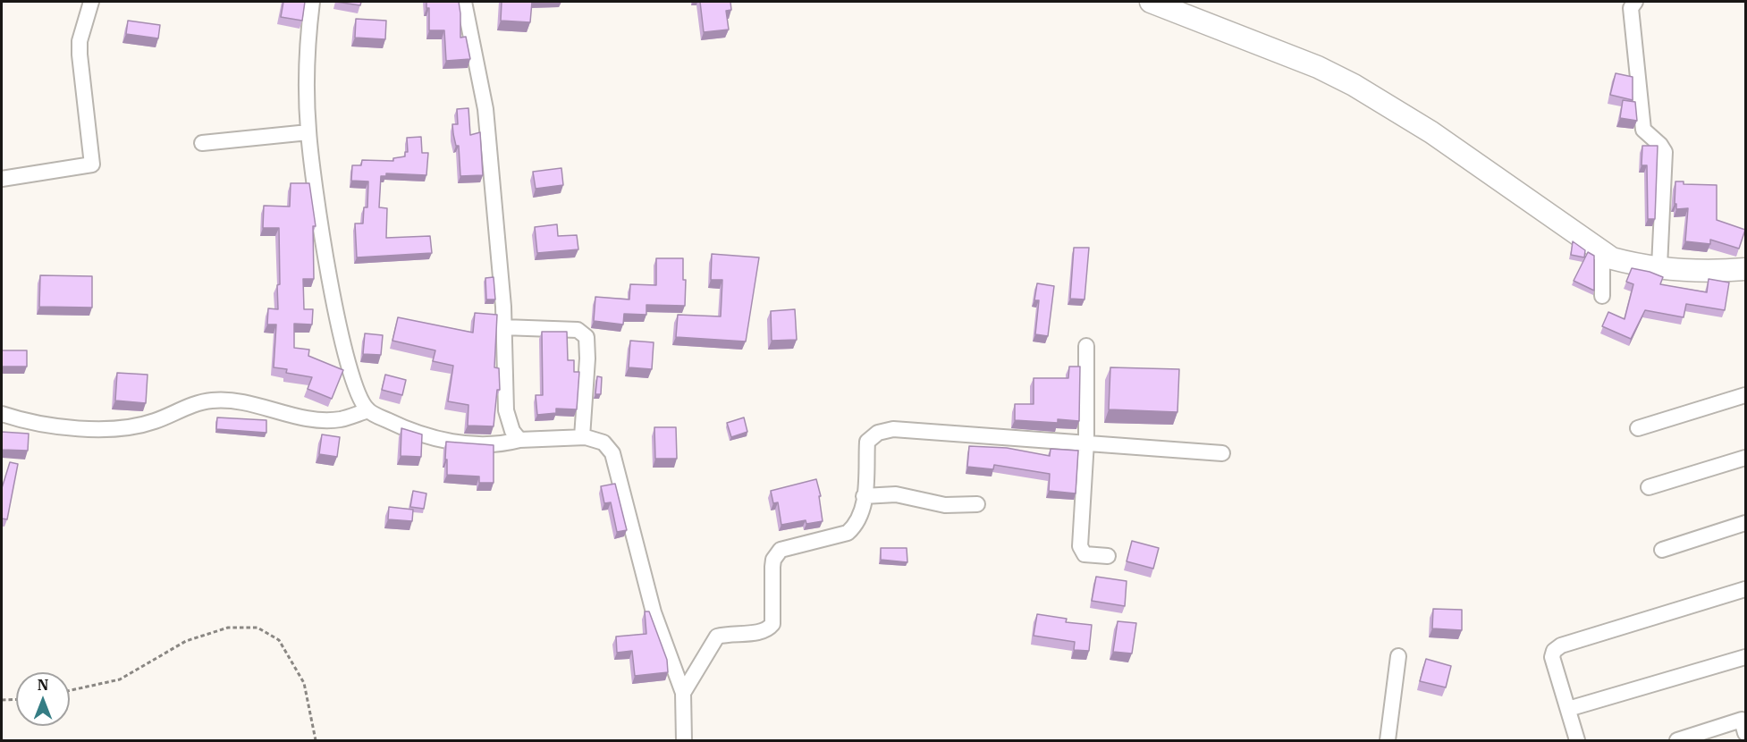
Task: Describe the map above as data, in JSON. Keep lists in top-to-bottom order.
{
  "north": "top"
}
